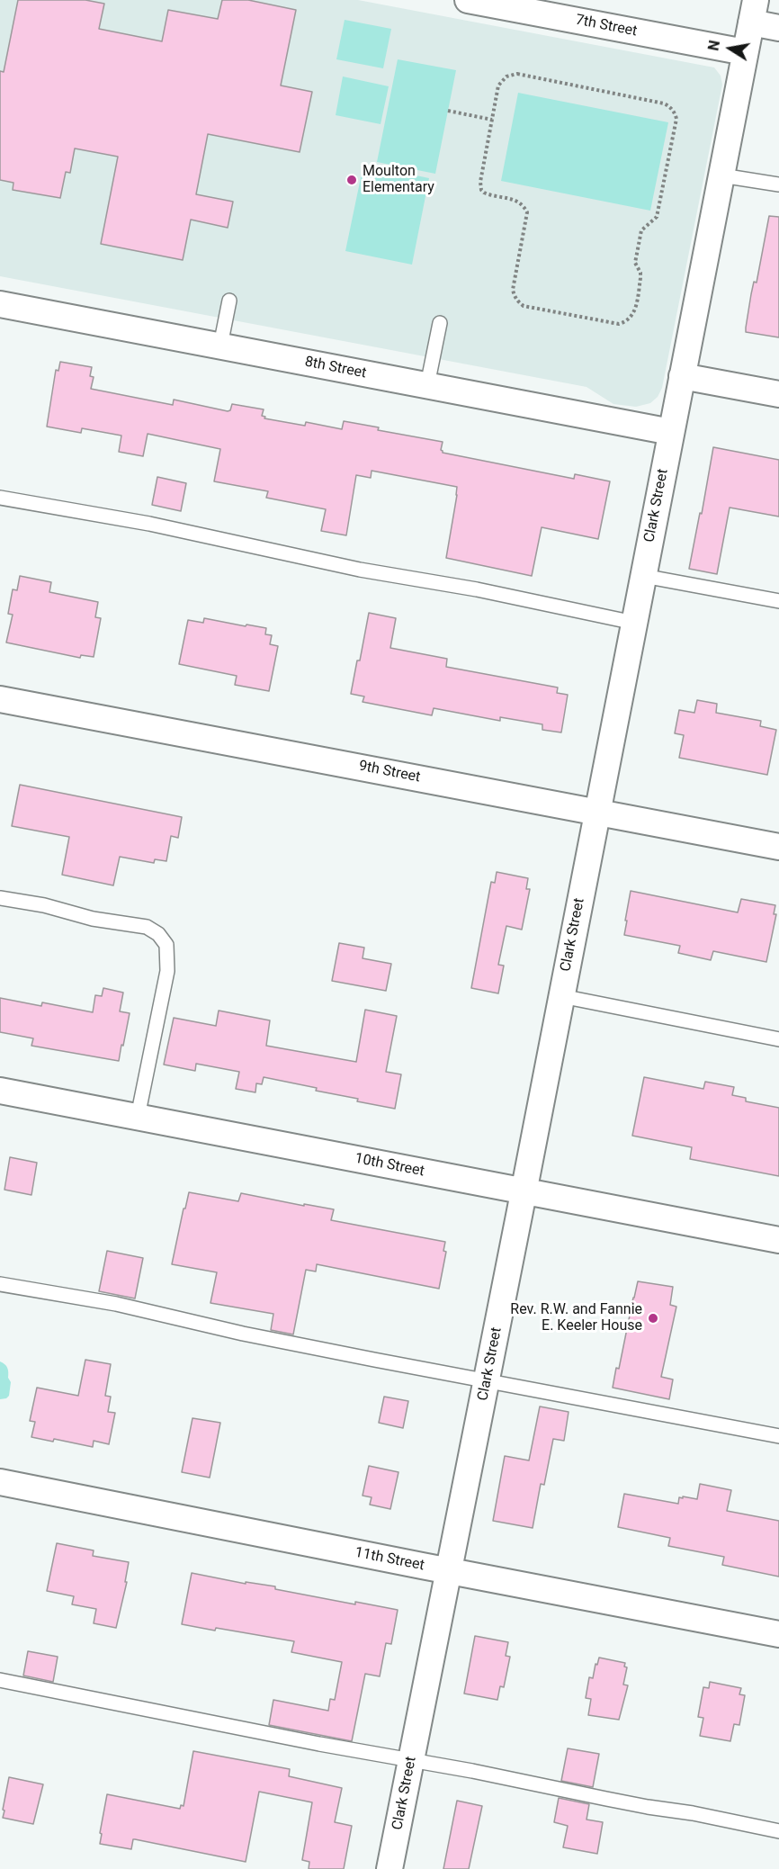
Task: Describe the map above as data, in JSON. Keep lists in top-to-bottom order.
{
  "streets": {
    "street": [
      "7th Street",
      "8th Street",
      "Clark Street",
      "9th Street",
      "10th Street",
      "11th Street"
    ]
  },
  "crossings": [
    ["7th Street", "Clark Street"],
    ["8th Street", "Clark Street"],
    ["Clark Street", "9th Street"],
    ["Clark Street", "10th Street"],
    ["Clark Street", "11th Street"]
  ],
  "places": ["Moulton Elementary", "Rev. R.W. and Fannie E. Keeler House"],
  "north": "left"
}
